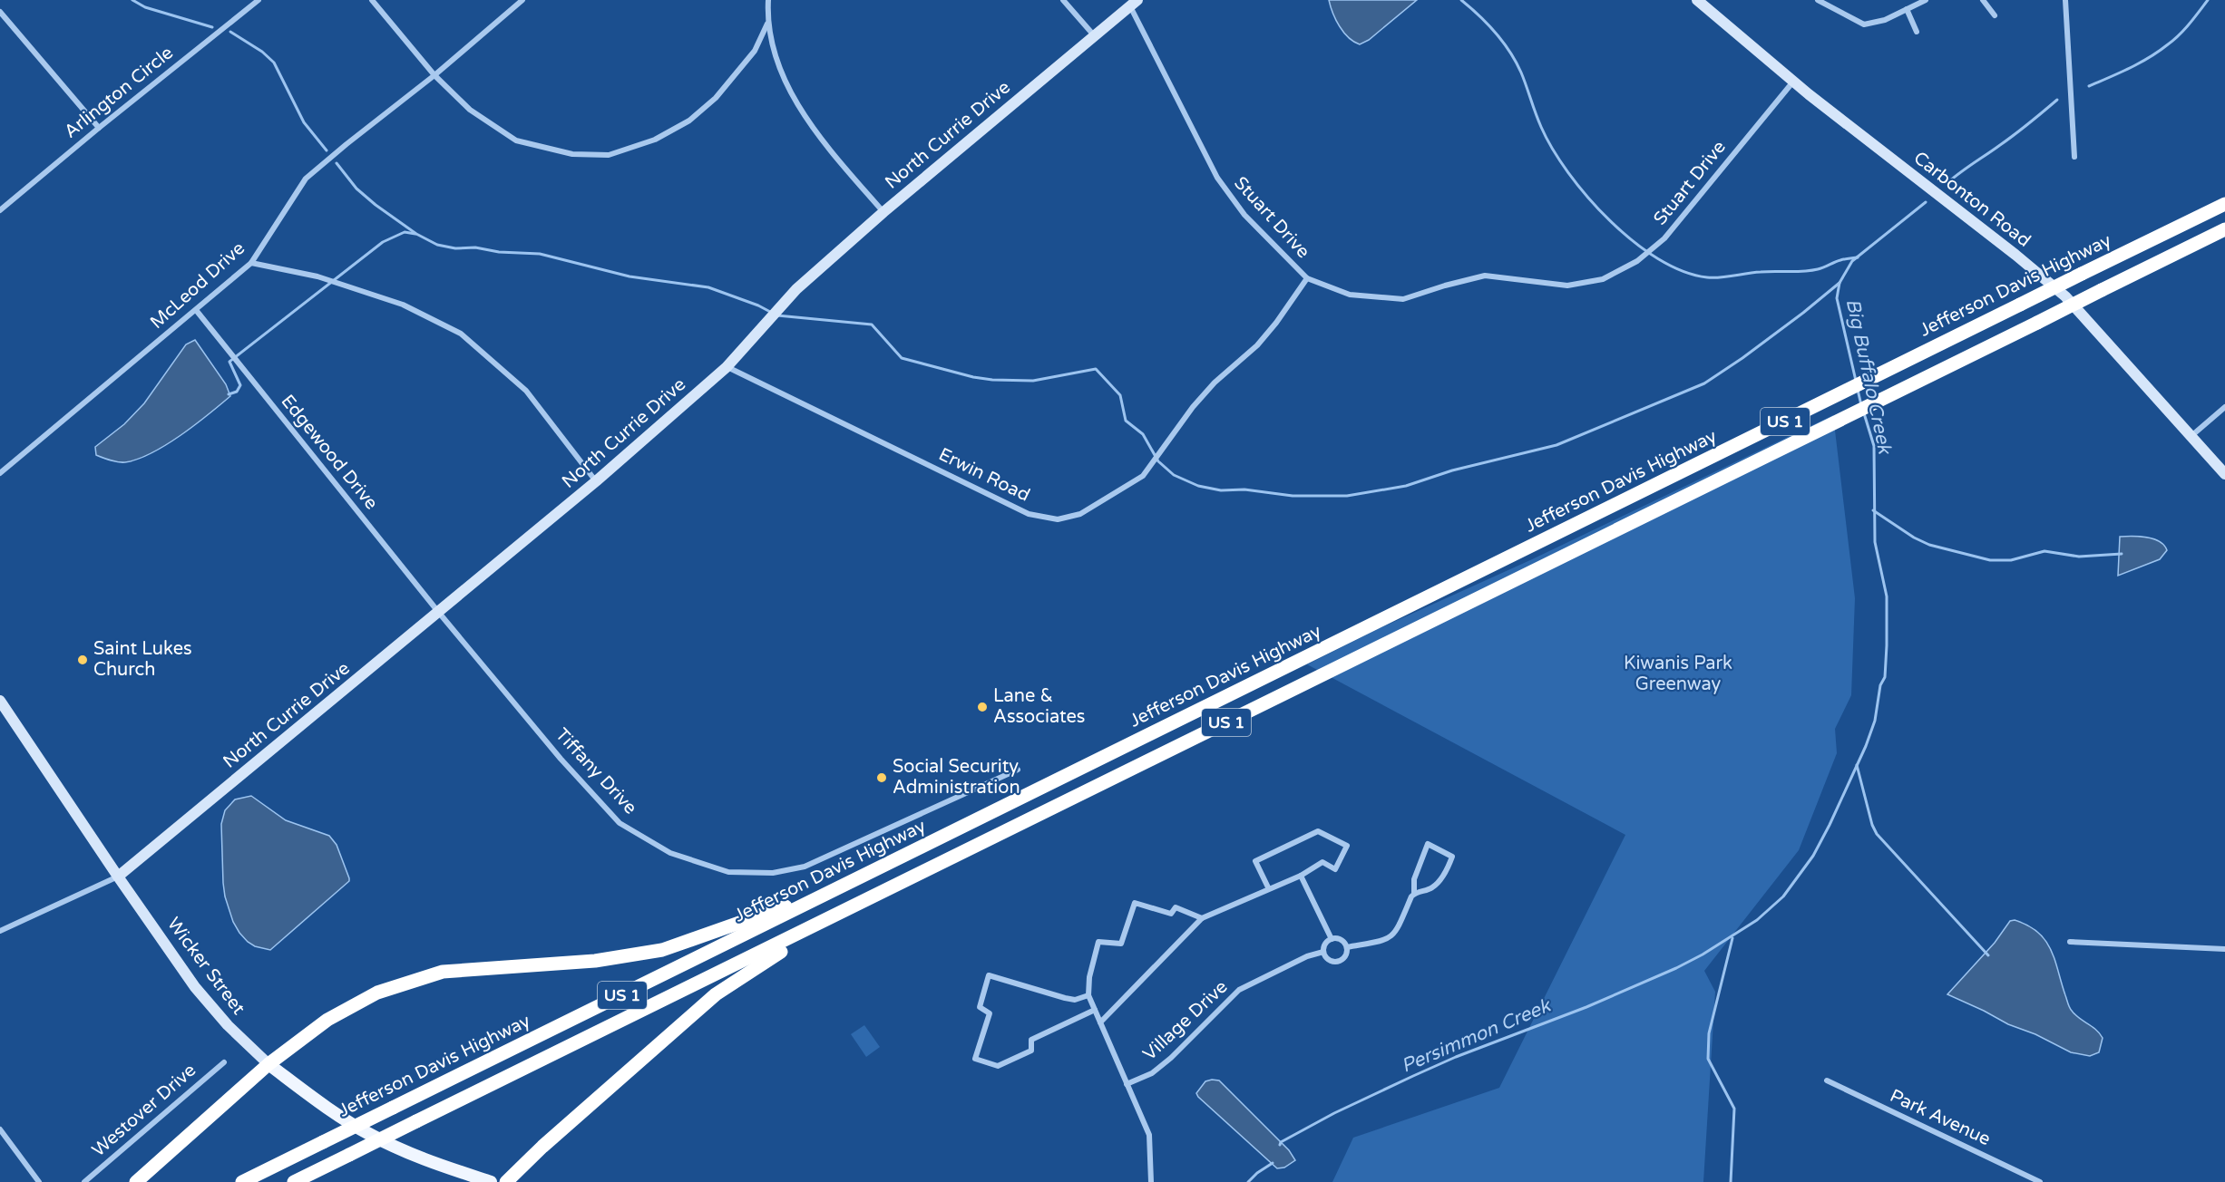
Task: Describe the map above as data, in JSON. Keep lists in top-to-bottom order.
{
  "streets": {
    "highway": ["Jefferson Davis Highway", "US 1"],
    "main road": ["Wicker Street"],
    "street": [
      "Arlington Circle",
      "North Currie Drive",
      "Stuart Drive",
      "Carbonton Road",
      "McLeod Drive",
      "Edgewood Drive",
      "Erwin Road",
      "Tiffany Drive",
      "Village Drive",
      "Westover Drive",
      "Park Avenue"
    ]
  },
  "crossings": [
    ["North Currie Drive", "Stuart Drive"],
    ["North Currie Drive", "Edgewood Drive"],
    ["North Currie Drive", "Erwin Road"],
    ["North Currie Drive", "Tiffany Drive"],
    ["North Currie Drive", "Wicker Street"],
    ["Stuart Drive", "Carbonton Road"],
    ["Stuart Drive", "Erwin Road"],
    ["McLeod Drive", "Edgewood Drive"],
    ["Edgewood Drive", "Tiffany Drive"]
  ],
  "water": ["Big Buffalo Creek", "Persimmon Creek"],
  "parks": ["Kiwanis Park Greenway"],
  "places": ["Saint Lukes Church", "Lane & Associates", "Social Security Administration"]
}
